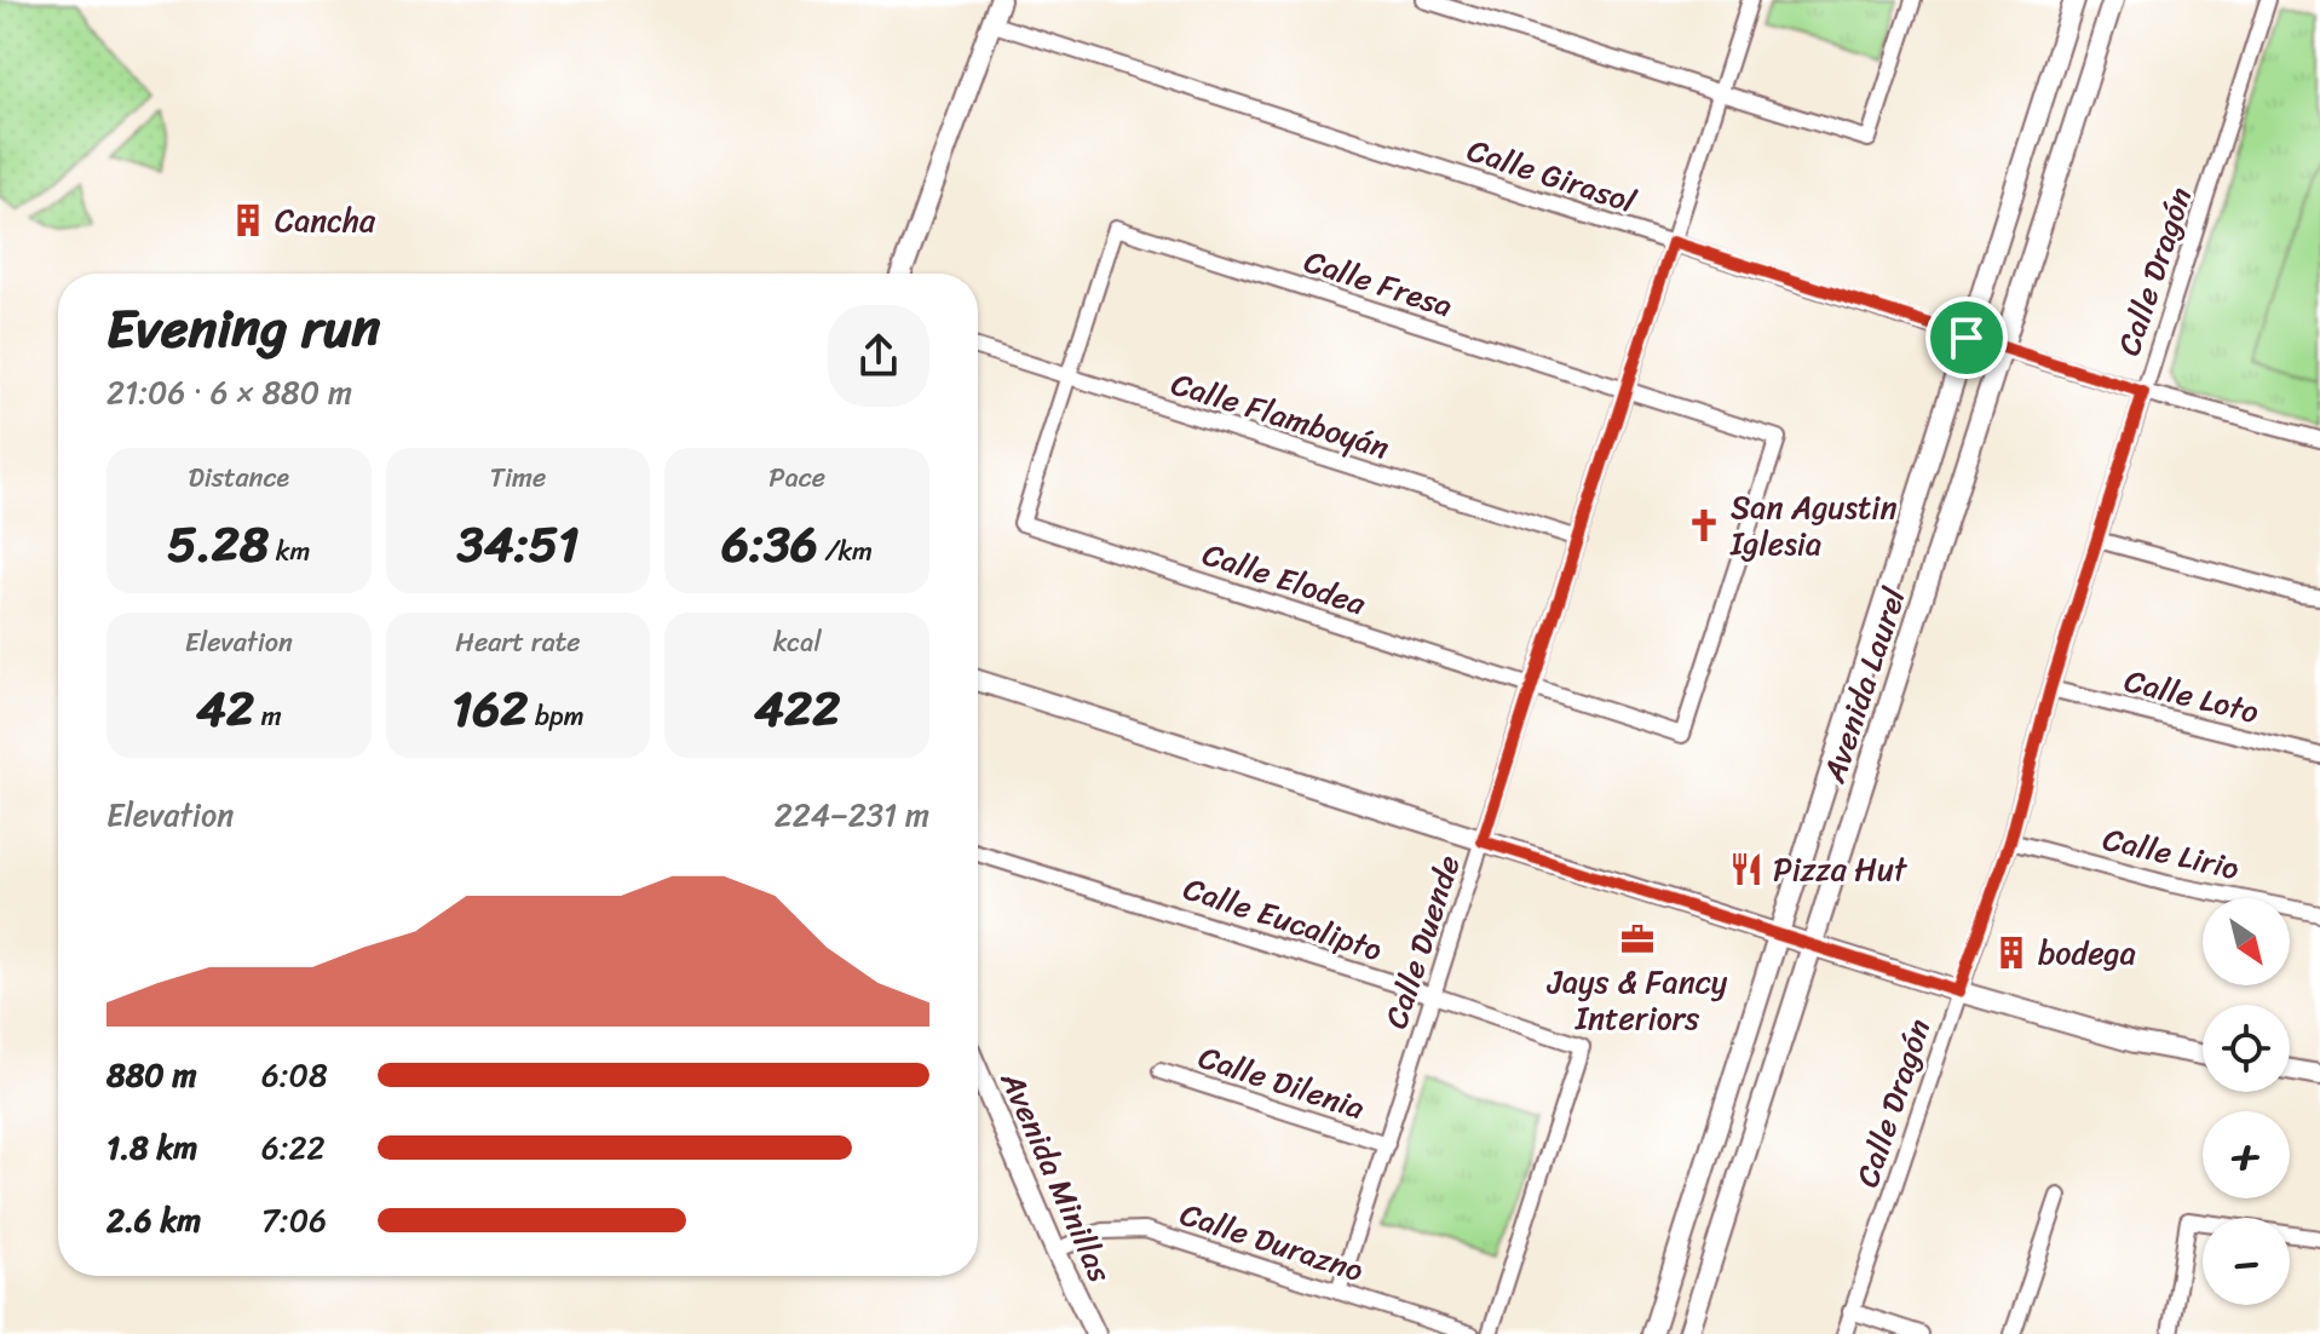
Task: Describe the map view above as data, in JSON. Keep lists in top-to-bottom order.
{
  "streets": {
    "street": [
      "Calle Girasol",
      "Calle Dragón",
      "Calle Fresa",
      "Calle Flamboyán",
      "Calle Elodea",
      "Avenida Laurel",
      "Calle Loto",
      "Calle Lirio",
      "Calle Eucalipto",
      "Calle Duende",
      "Calle Dilenia",
      "Avenida Minillas",
      "Calle Durazno"
    ]
  },
  "crossings": [
    ["Calle Girasol", "Calle Dragón"],
    ["Calle Girasol", "Avenida Laurel"],
    ["Calle Girasol", "Calle Duende"],
    ["Calle Dragón", "Calle Loto"],
    ["Calle Dragón", "Calle Lirio"],
    ["Calle Fresa", "Calle Flamboyán"],
    ["Calle Fresa", "Calle Elodea"],
    ["Calle Fresa", "Calle Duende"],
    ["Calle Flamboyán", "Calle Elodea"],
    ["Calle Flamboyán", "Calle Duende"],
    ["Calle Elodea", "Calle Duende"],
    ["Calle Eucalipto", "Calle Duende"],
    ["Calle Duende", "Calle Dilenia"],
    ["Calle Duende", "Calle Durazno"],
    ["Avenida Minillas", "Calle Durazno"]
  ],
  "places": {
    "building": ["Cancha", "bodega"],
    "church": ["San Agustin Iglesia"],
    "restaurant": ["Pizza Hut"],
    "office": ["Jays & Fancy Interiors"]
  },
  "north": "bottom right",
  "page": {
    "heading": ["Evening run", "21:06 · 6 × 880 m"],
    "stats": [
      ["Distance", "5.28 km"],
      ["Time", "34:51"],
      ["Pace", "6:36 /km"],
      ["Elevation", "42 m"],
      ["Heart rate", "162 bpm"],
      ["kcal", "422"]
    ],
    "chart": ["Elevation", "224–231 m"],
    "map_buttons": ["+", "−"],
    "list": [
      {
        "name": "880 m",
        "note": "6:08"
      },
      {
        "name": "1.8 km",
        "note": "6:22"
      },
      {
        "name": "2.6 km",
        "note": "7:06"
      }
    ]
  }
}
